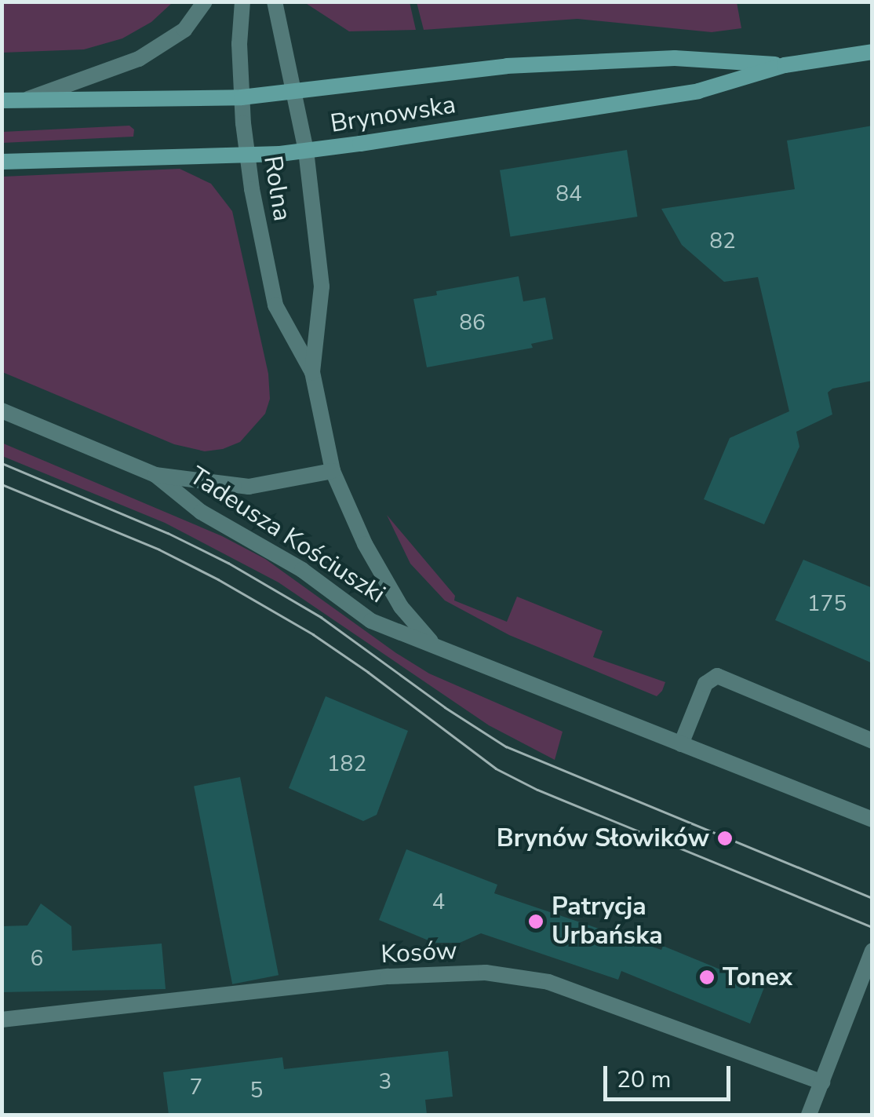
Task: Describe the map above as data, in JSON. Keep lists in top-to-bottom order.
{
  "streets": {
    "main road": ["Brynowska"],
    "street": ["Rolna", "Tadeusza Kościuszki", "Kosów"]
  },
  "crossings": [
    ["Brynowska", "Rolna"],
    ["Rolna", "Tadeusza Kościuszki"]
  ],
  "places": ["Brynów Słowików", "Patrycja Urbańska", "Tonex"],
  "house_numbers": [
    "84",
    "82",
    "86",
    "175",
    "182",
    "4",
    "6",
    "3",
    "7",
    "5"
  ],
  "scale_bar": "20 m"
}
